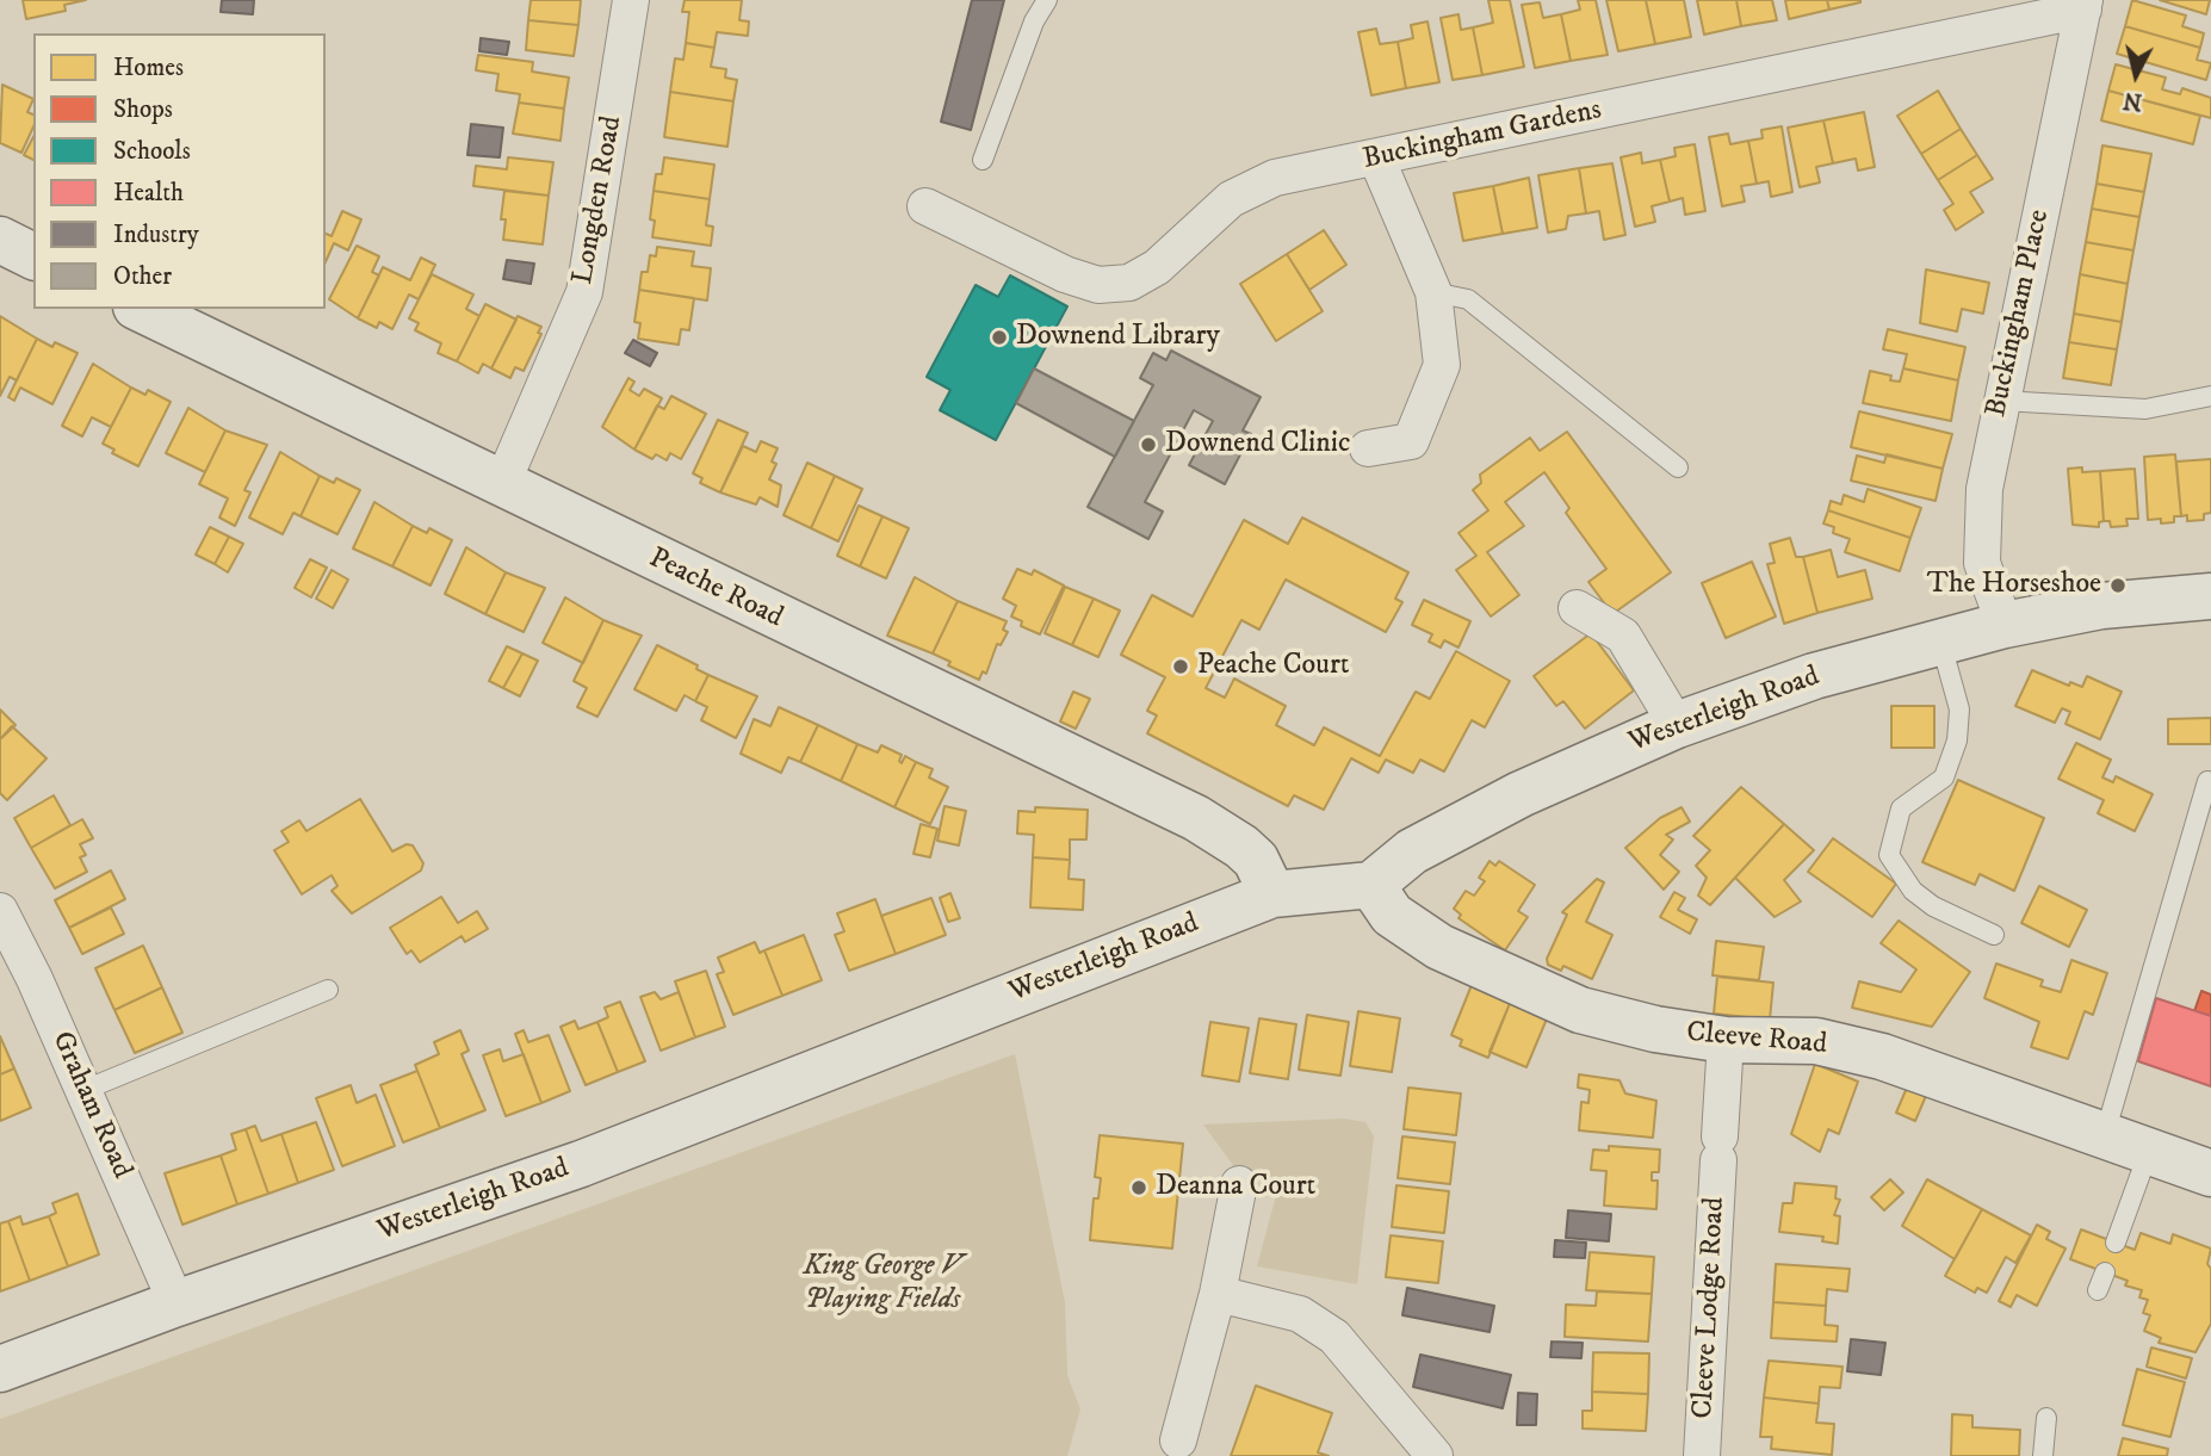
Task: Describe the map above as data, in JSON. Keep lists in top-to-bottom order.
{
  "streets": {
    "street": [
      "Buckingham Gardens",
      "Longden Road",
      "Buckingham Place",
      "Peache Road",
      "Westerleigh Road",
      "Cleeve Road",
      "Graham Road",
      "Cleeve Lodge Road"
    ]
  },
  "crossings": [
    ["Buckingham Gardens", "Buckingham Place"],
    ["Longden Road", "Peache Road"],
    ["Buckingham Place", "Westerleigh Road"],
    ["Peache Road", "Westerleigh Road"],
    ["Westerleigh Road", "Cleeve Road"],
    ["Westerleigh Road", "Graham Road"],
    ["Cleeve Road", "Cleeve Lodge Road"]
  ],
  "parks": ["King George V Playing Fields"],
  "places": [
    "Downend Library",
    "Downend Clinic",
    "The Horseshoe",
    "Peache Court",
    "Deanna Court"
  ],
  "legend": [
    "Homes",
    "Shops",
    "Schools",
    "Health",
    "Industry",
    "Other"
  ],
  "north": "bottom"
}
